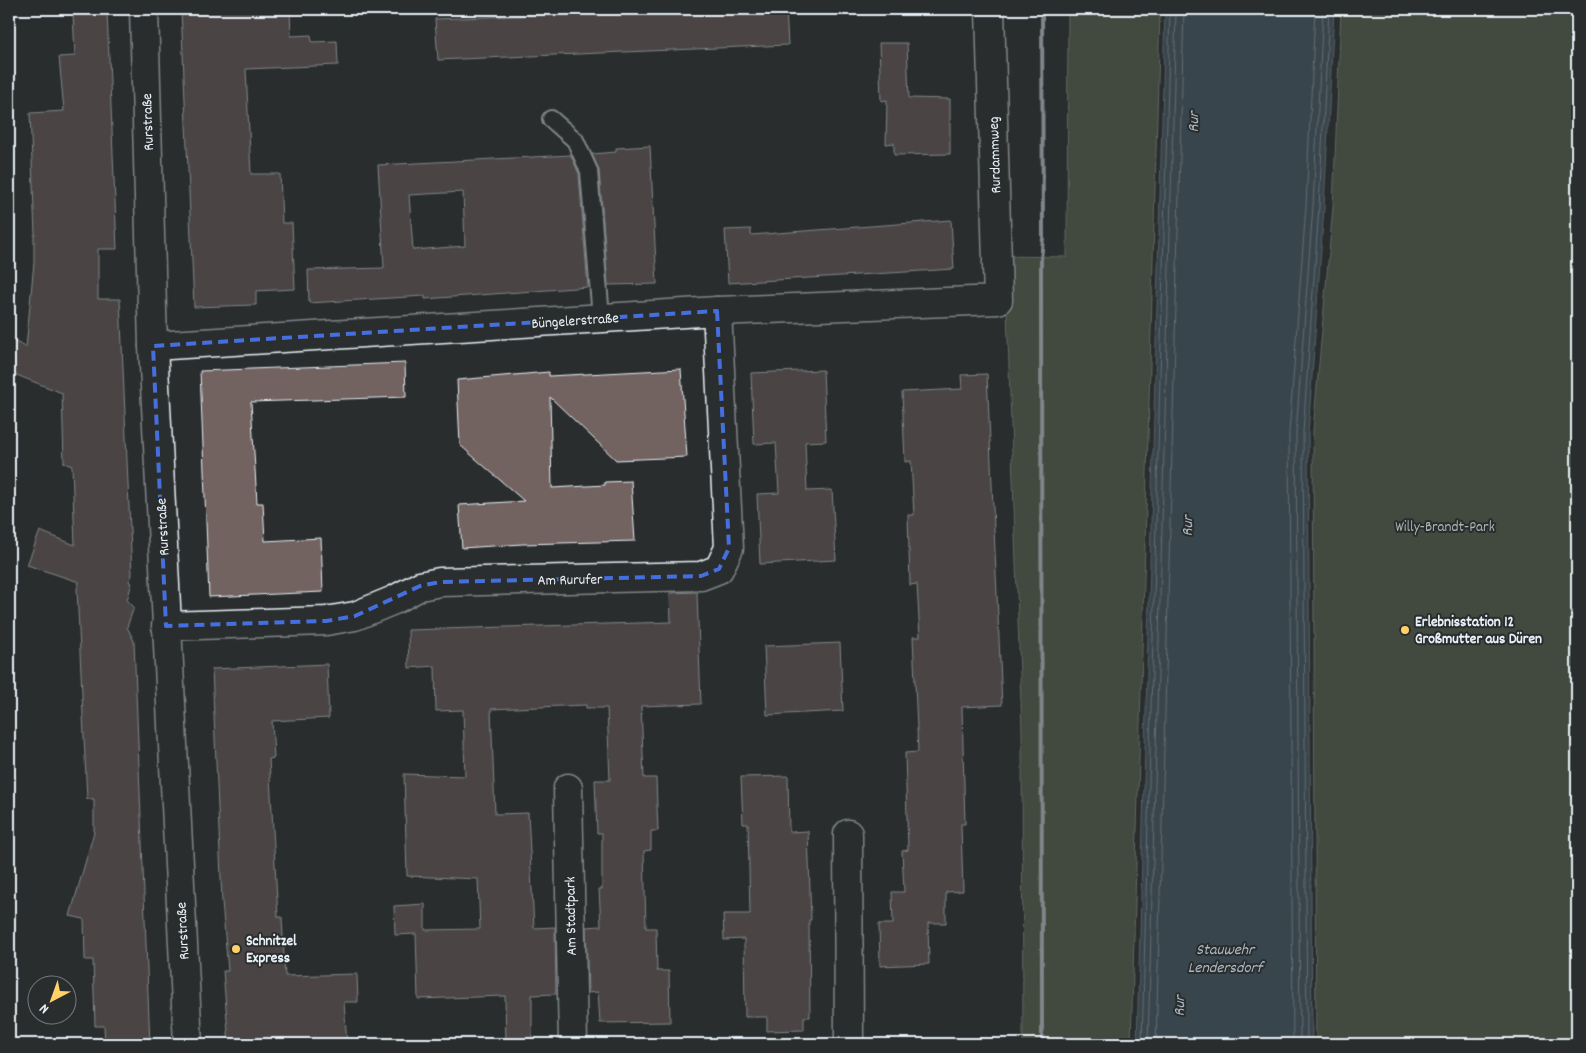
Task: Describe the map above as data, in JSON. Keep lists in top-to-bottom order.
{
  "streets": {
    "street": [
      "Rurstraße",
      "Rurdammweg",
      "Büngelerstraße",
      "Am Rurufer",
      "Am Stadtpark"
    ]
  },
  "crossings": [
    ["Rurstraße", "Büngelerstraße"],
    ["Rurstraße", "Am Rurufer"],
    ["Rurdammweg", "Büngelerstraße"],
    ["Büngelerstraße", "Am Rurufer"]
  ],
  "water": ["Rur", "Stauwehr Lendersdorf"],
  "parks": ["Willy-Brandt-Park"],
  "places": ["Erlebnisstation 12 Großmutter aus Düren", "Schnitzel Express"],
  "north": "bottom left"
}
